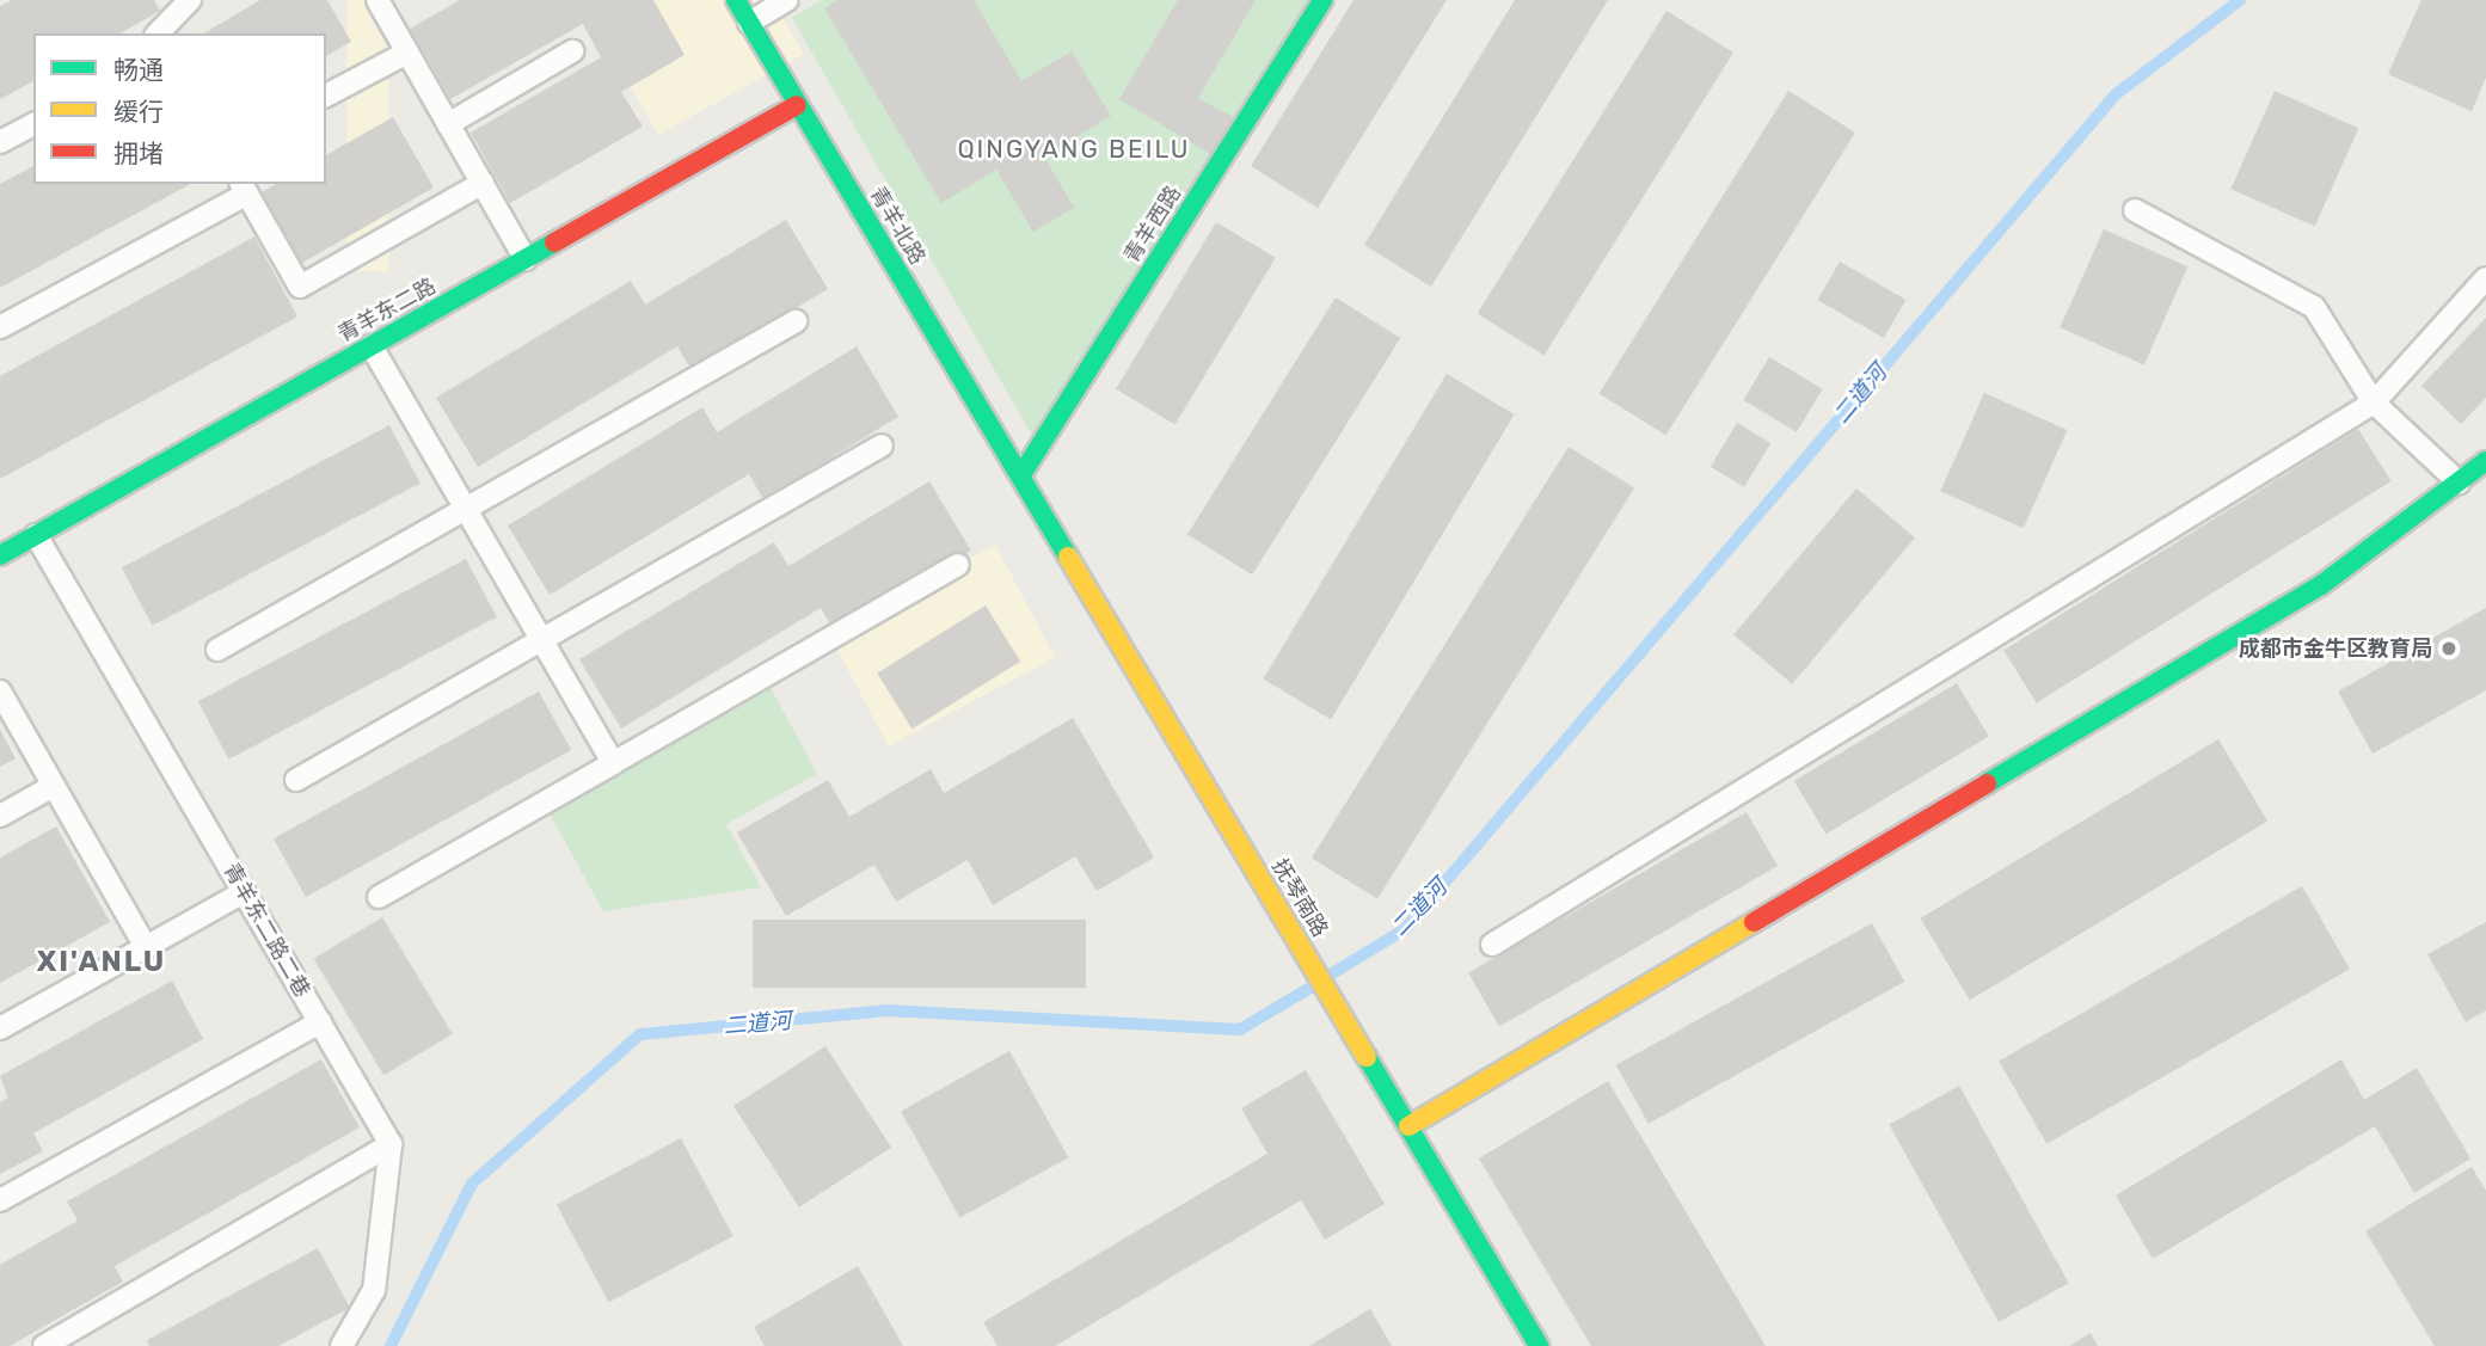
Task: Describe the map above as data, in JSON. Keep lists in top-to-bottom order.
{
  "streets": {
    "street": [
      "青羊西路",
      "青羊北路",
      "青羊东二路",
      "抚琴南路"
    ],
    "lane": ["青羊东二路二巷"]
  },
  "crossings": [
    ["青羊西路", "青羊北路"],
    ["青羊西路", "抚琴南路"],
    ["青羊北路", "青羊东二路"],
    ["青羊北路", "抚琴南路"],
    ["青羊东二路", "青羊东二路二巷"]
  ],
  "districts": ["QINGYANG BEILU", "XI'ANLU"],
  "water": ["二道河"],
  "places": ["成都市金牛区教育局"],
  "legend": ["畅通", "缓行", "拥堵"]
}
